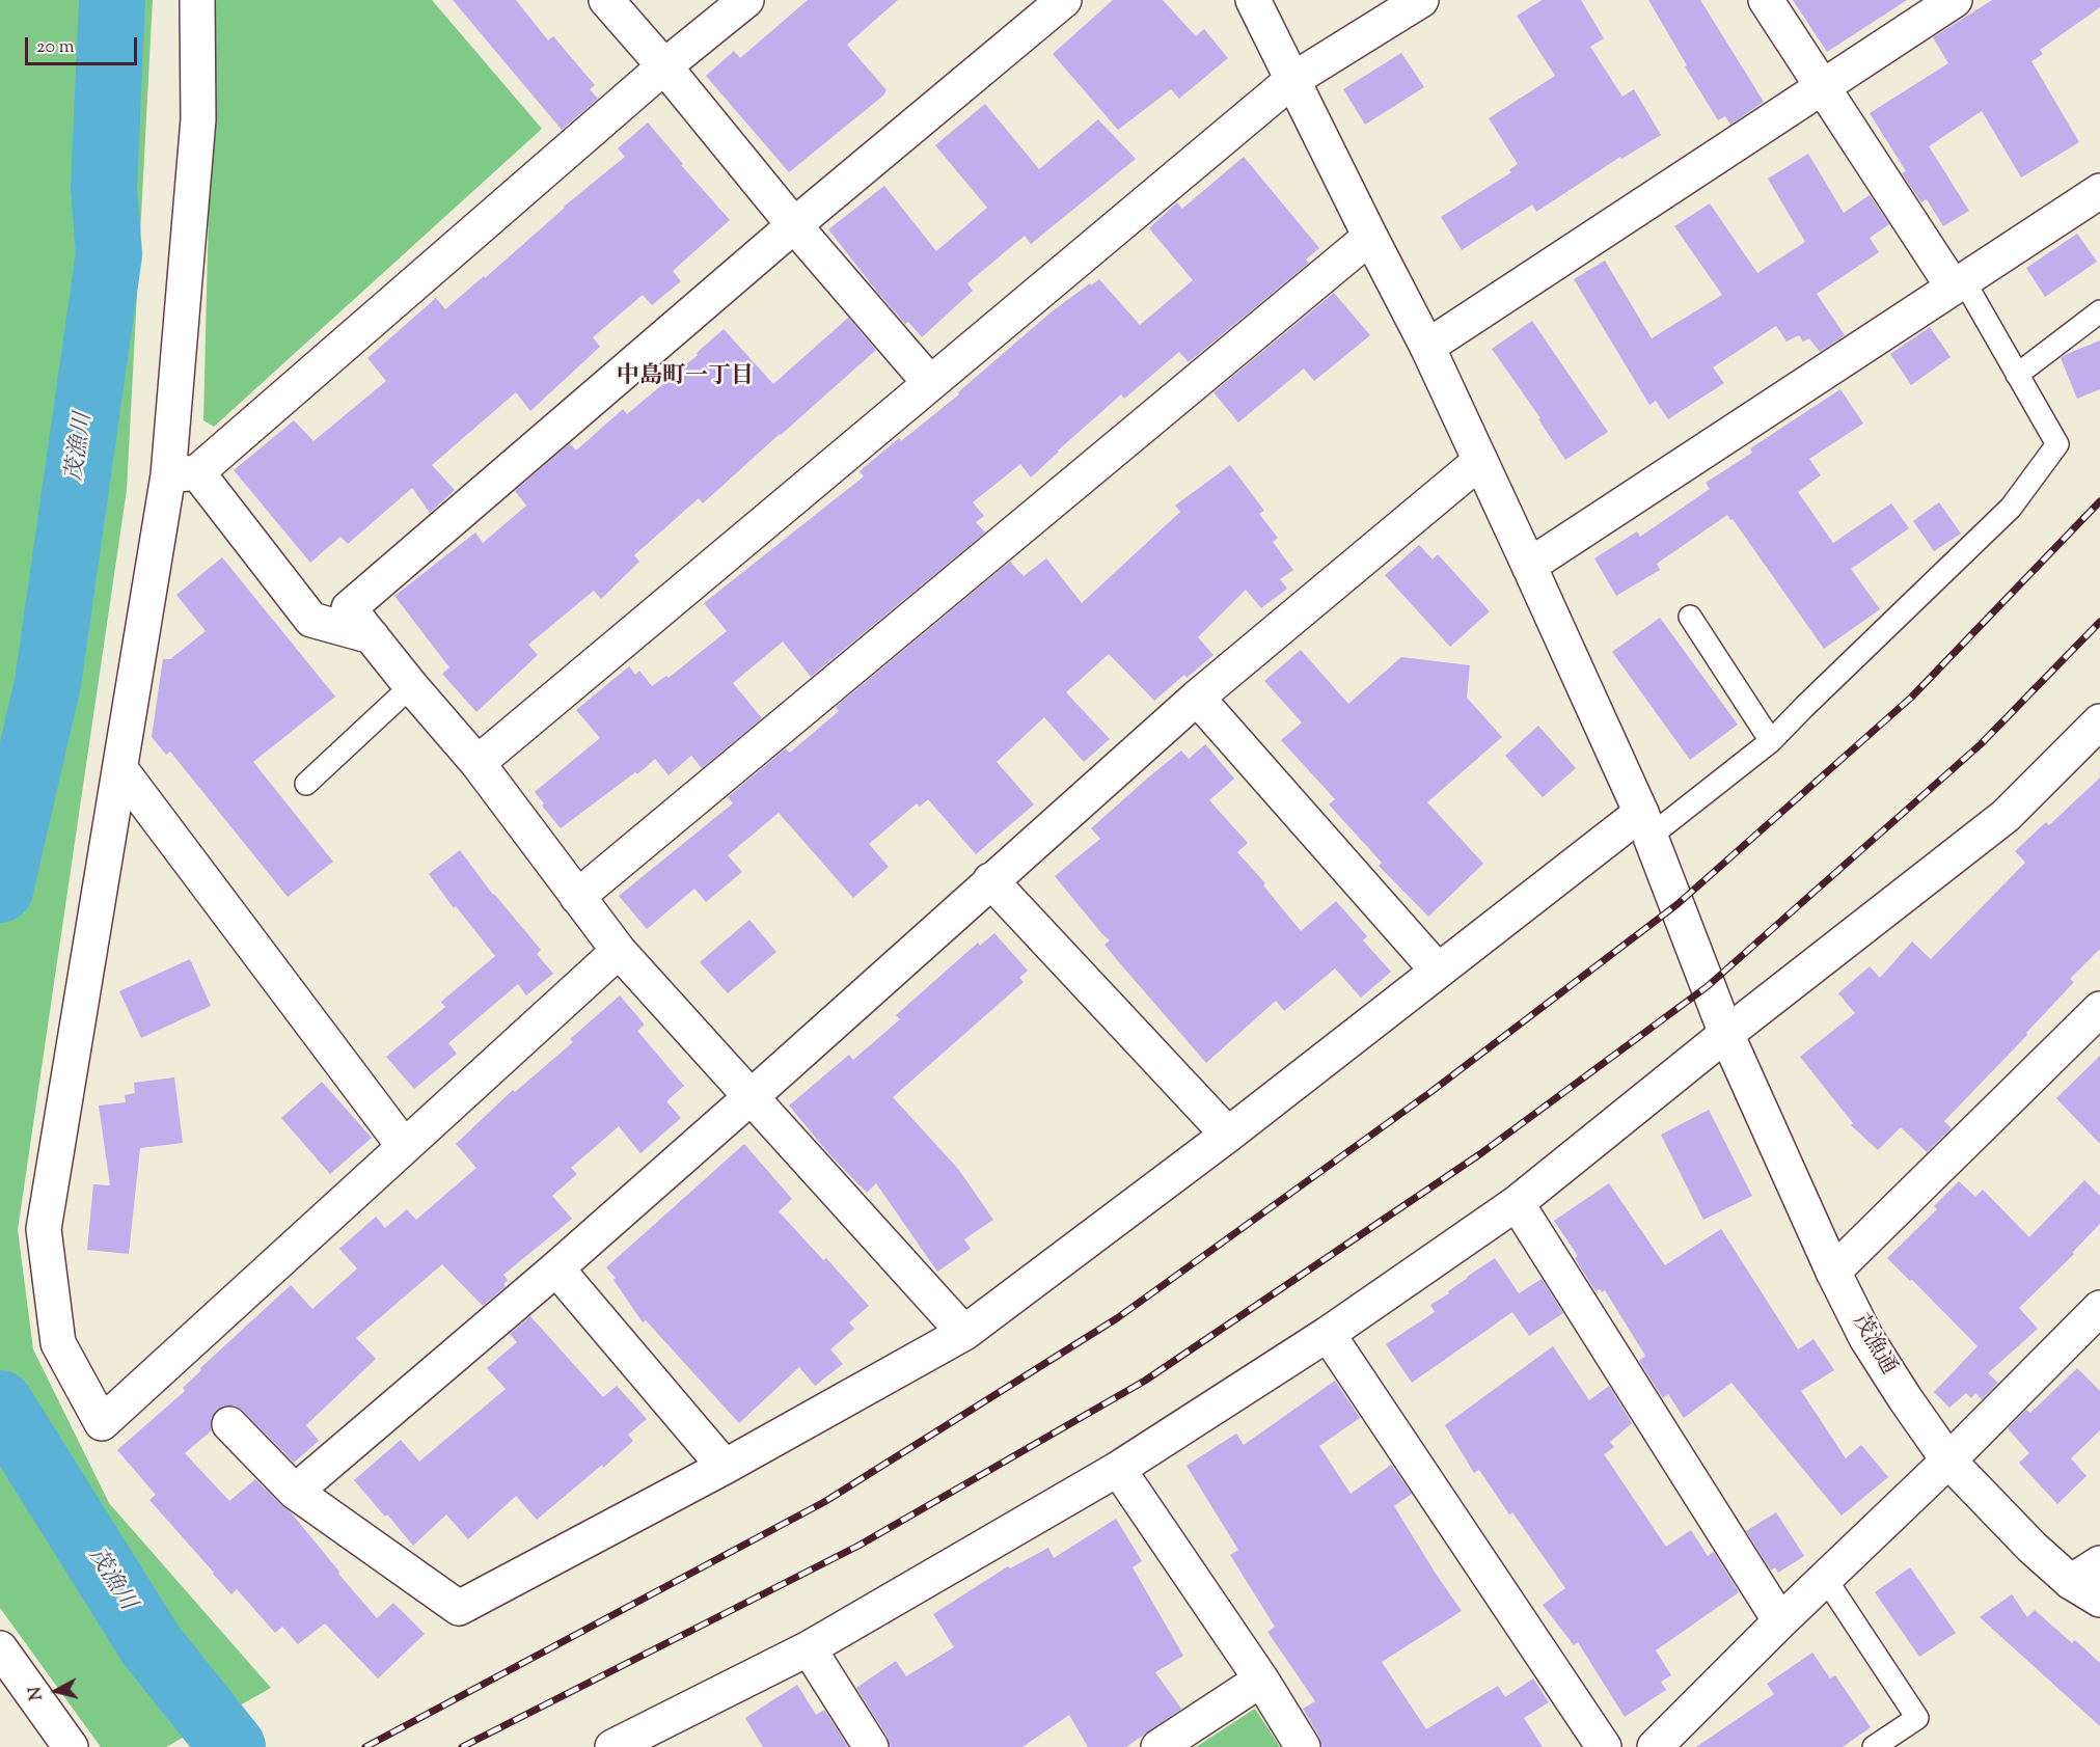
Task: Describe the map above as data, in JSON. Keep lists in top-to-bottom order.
{
  "streets": {
    "street": ["茂漁通"]
  },
  "districts": ["中島町一丁目"],
  "water": ["茂漁川"],
  "scale_bar": "20 m",
  "north": "left"
}
